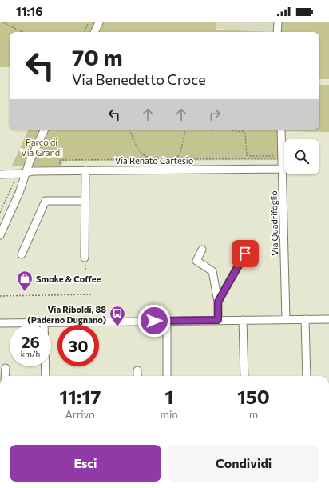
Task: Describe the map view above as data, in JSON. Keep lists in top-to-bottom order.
{
  "streets": {
    "street": ["Via Renato Cartesio", "Via Quadrifoglio"]
  },
  "crossings": [
    ["Via Renato Cartesio", "Via Quadrifoglio"]
  ],
  "parks": ["Parco di Via Grandi"],
  "places": {
    "shop": ["Smoke & Coffee"],
    "bus stop": ["Via Riboldi, 88 (Paderno Dugnano)"]
  },
  "page": {
    "status": "11:16",
    "turn": ["70 m", "Via Benedetto Croce"],
    "speed": "26 km/h",
    "limit": "30",
    "eta": [
      "11:17",
      "Arrivo",
      "1",
      "min",
      "150",
      "m"
    ],
    "buttons": ["Esci", "Condividi"]
  }
}
